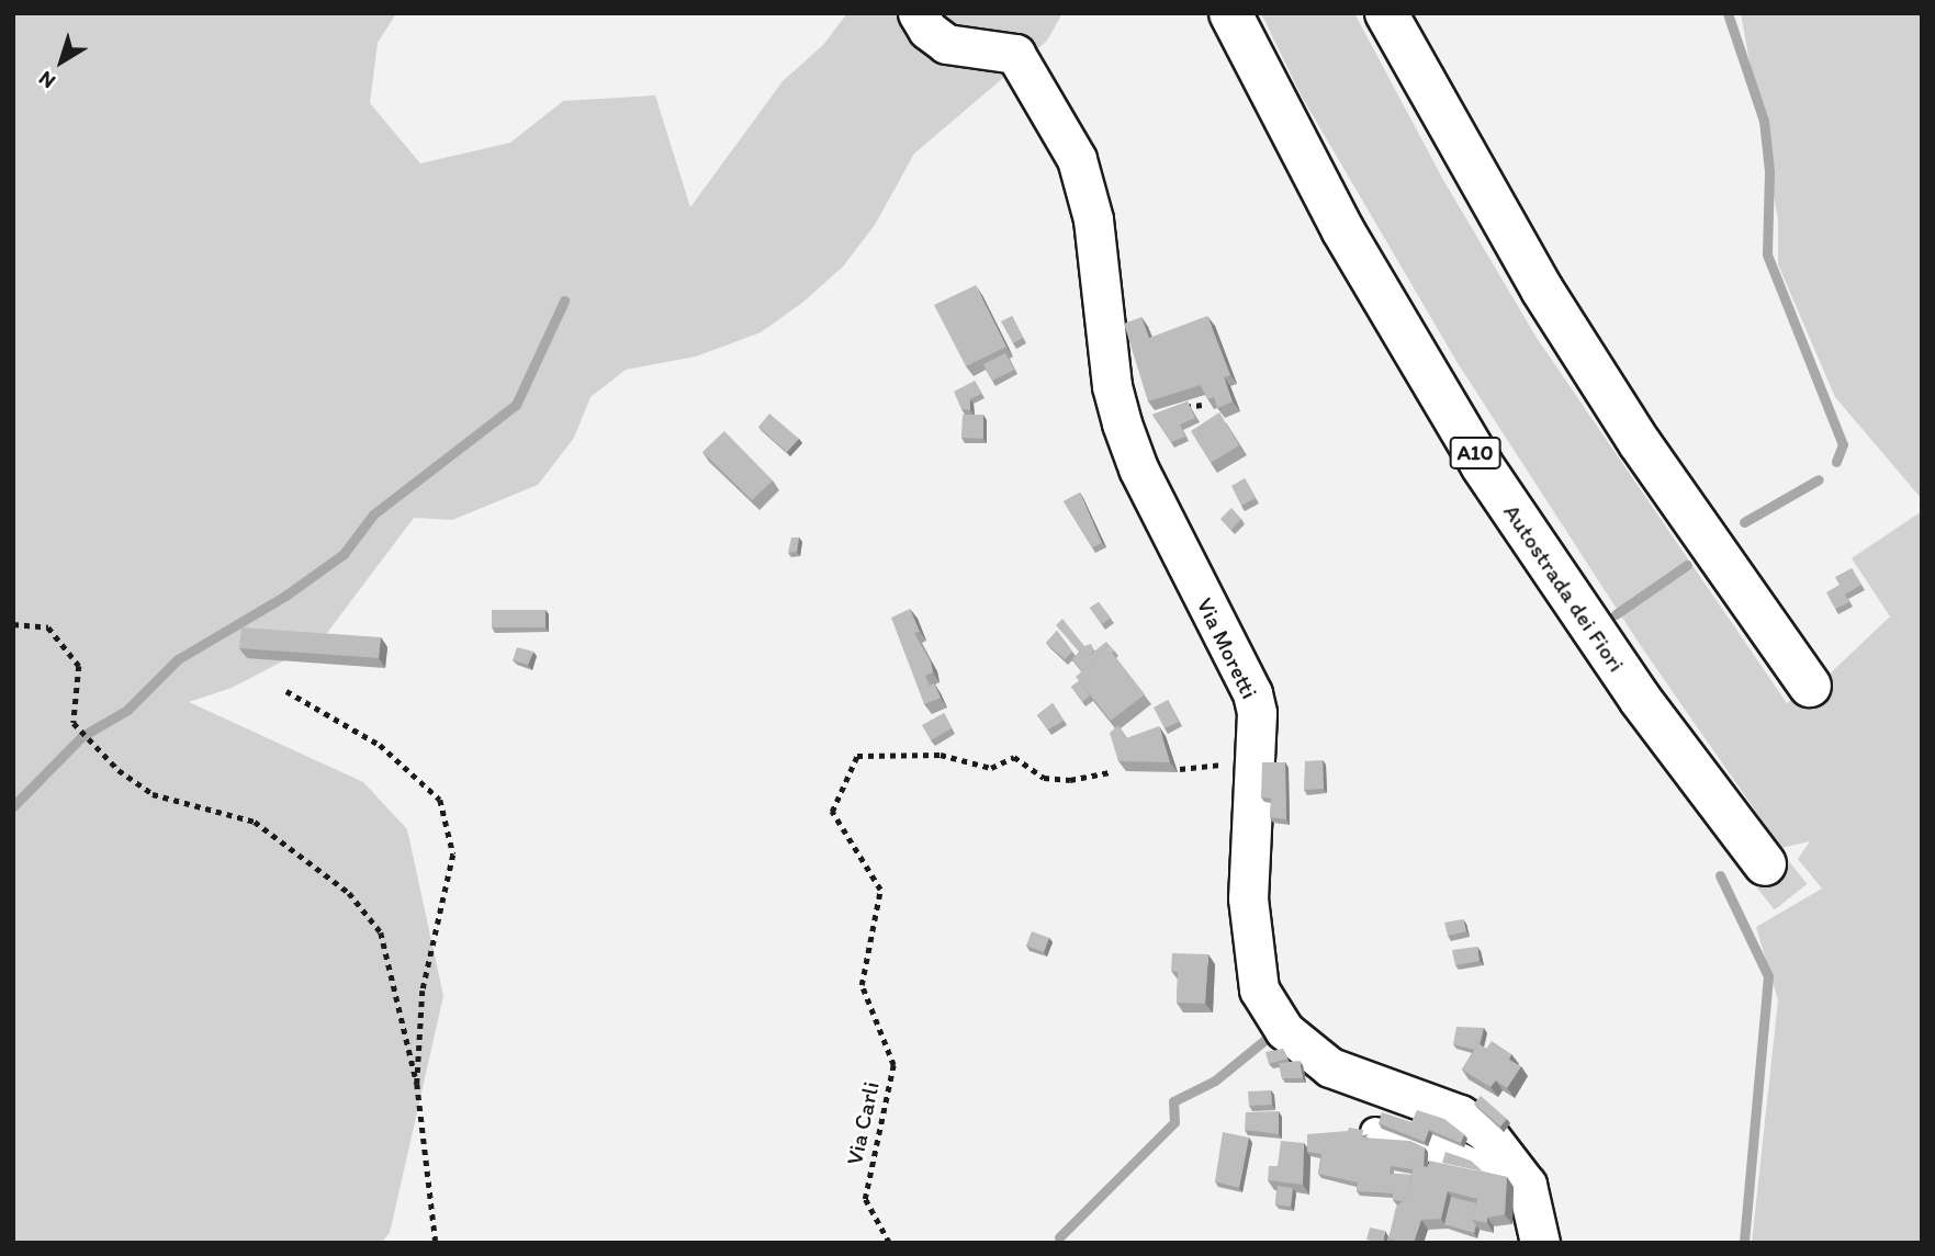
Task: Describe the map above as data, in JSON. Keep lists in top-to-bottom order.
{
  "streets": {
    "highway": ["A10", "Autostrada dei Fiori"],
    "street": ["Via Moretti"],
    "path": ["Via Carli"]
  },
  "north": "bottom left"
}
